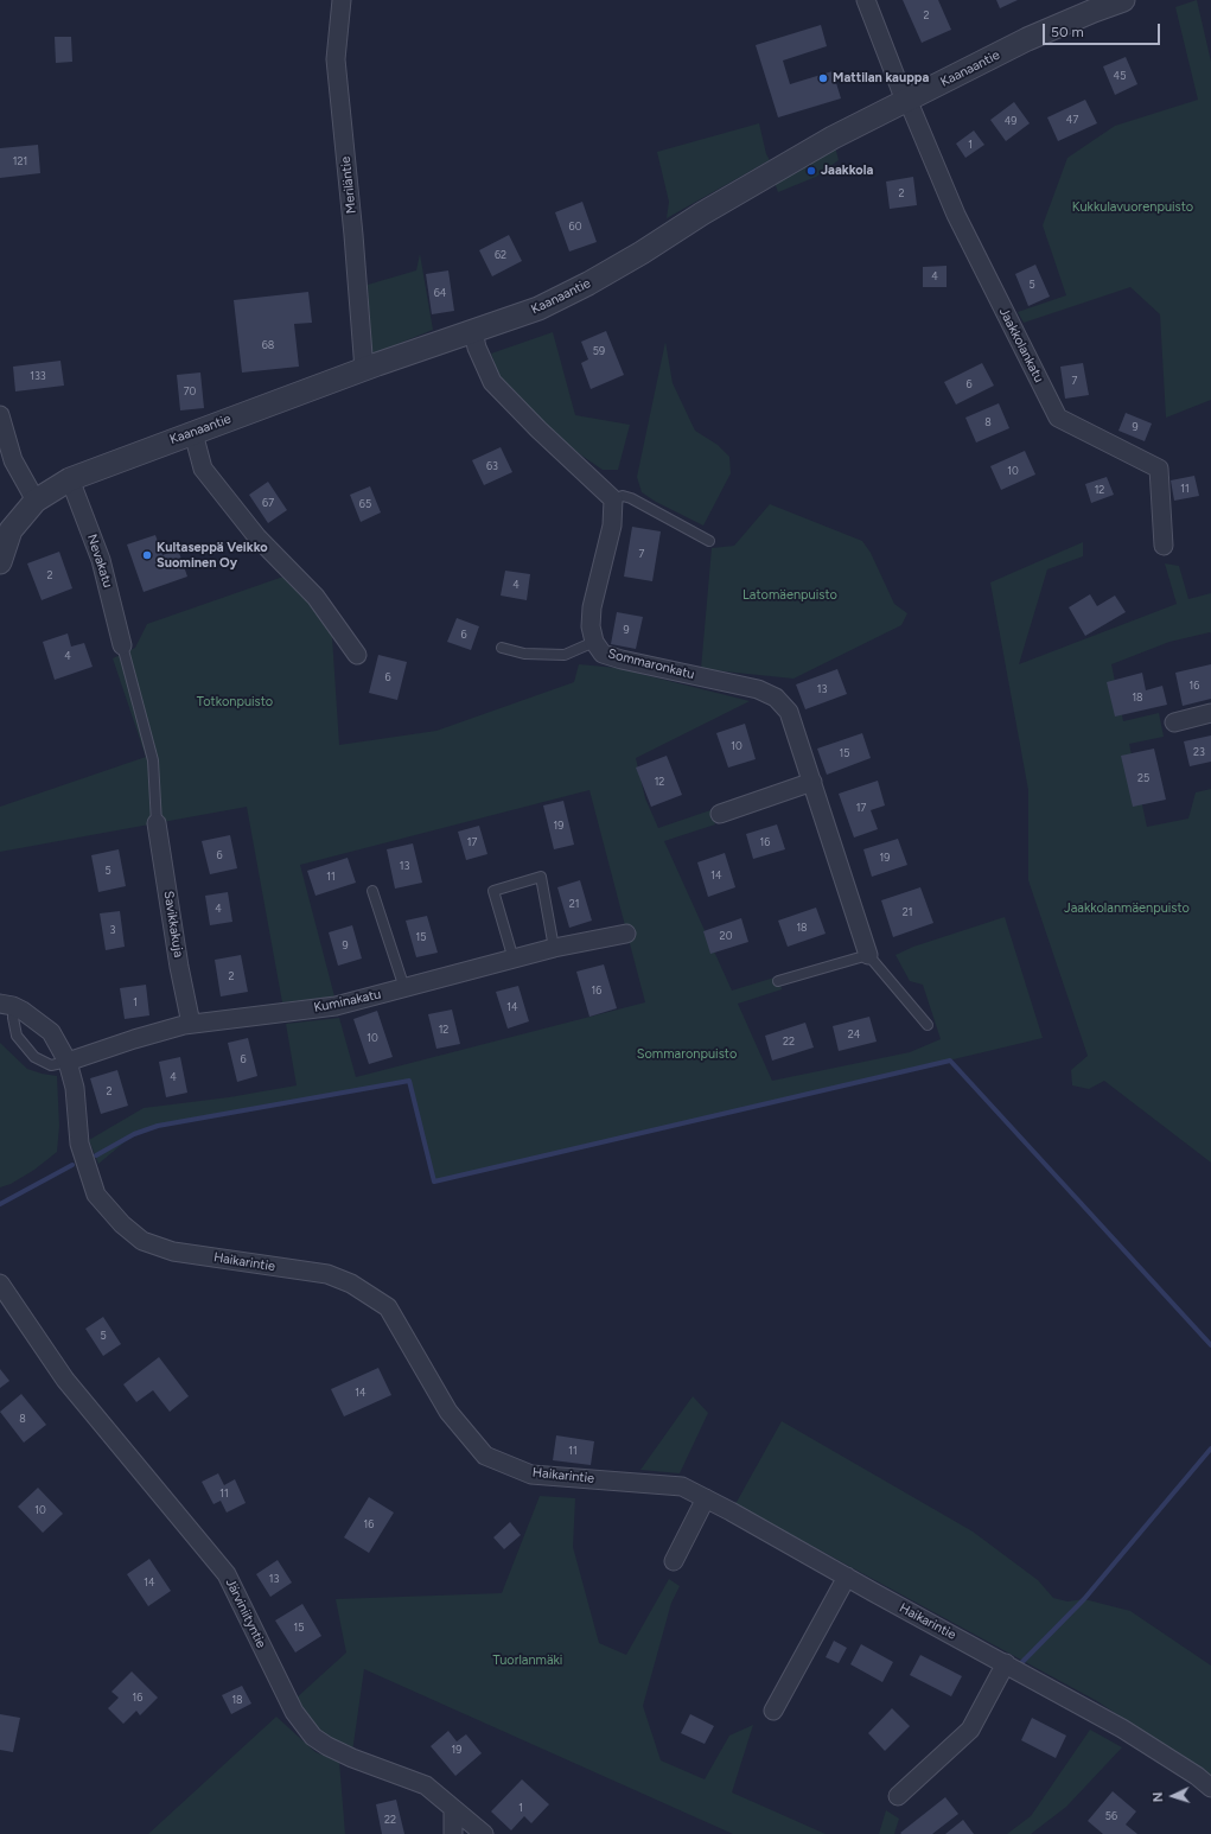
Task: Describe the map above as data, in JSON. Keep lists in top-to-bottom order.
{
  "streets": {
    "street": [
      "Kaanaantie",
      "Meriläntie",
      "Jaakkolankatu",
      "Nevakatu",
      "Sommaronkatu",
      "Savikkakuja",
      "Kuminakatu",
      "Haikarintie",
      "Järviniityntie"
    ]
  },
  "crossings": [
    ["Kaanaantie", "Meriläntie"],
    ["Kaanaantie", "Jaakkolankatu"],
    ["Kaanaantie", "Nevakatu"],
    ["Savikkakuja", "Kuminakatu"],
    ["Kuminakatu", "Haikarintie"]
  ],
  "parks": [
    "Kukkulavuorenpuisto",
    "Latomäenpuisto",
    "Totkonpuisto",
    "Jaakkolanmäenpuisto",
    "Sommaronpuisto",
    "Tuorlanmäki"
  ],
  "places": ["Mattilan kauppa", "Jaakkola", "Kultaseppä Veikko Suominen Oy"],
  "house_numbers": [
    "2",
    "45",
    "47",
    "49",
    "1",
    "121",
    "2",
    "60",
    "62",
    "4",
    "5",
    "64",
    "68",
    "59",
    "133",
    "7",
    "6",
    "70",
    "8",
    "9",
    "63",
    "10",
    "11",
    "12",
    "67",
    "65",
    "7",
    "2",
    "4",
    "9",
    "6",
    "4",
    "6",
    "16",
    "13",
    "18",
    "10",
    "23",
    "15",
    "25",
    "12",
    "17",
    "19",
    "17",
    "16",
    "6",
    "19",
    "13",
    "5",
    "14",
    "11",
    "21",
    "4",
    "21",
    "18",
    "3",
    "20",
    "15",
    "9",
    "2",
    "16",
    "1",
    "14",
    "12",
    "24",
    "10",
    "22",
    "6",
    "4",
    "2",
    "5",
    "14",
    "8",
    "11",
    "11",
    "10",
    "16",
    "13",
    "14",
    "15",
    "16",
    "18",
    "19",
    "1",
    "56",
    "22"
  ],
  "scale_bar": "50 m",
  "north": "left"
}
